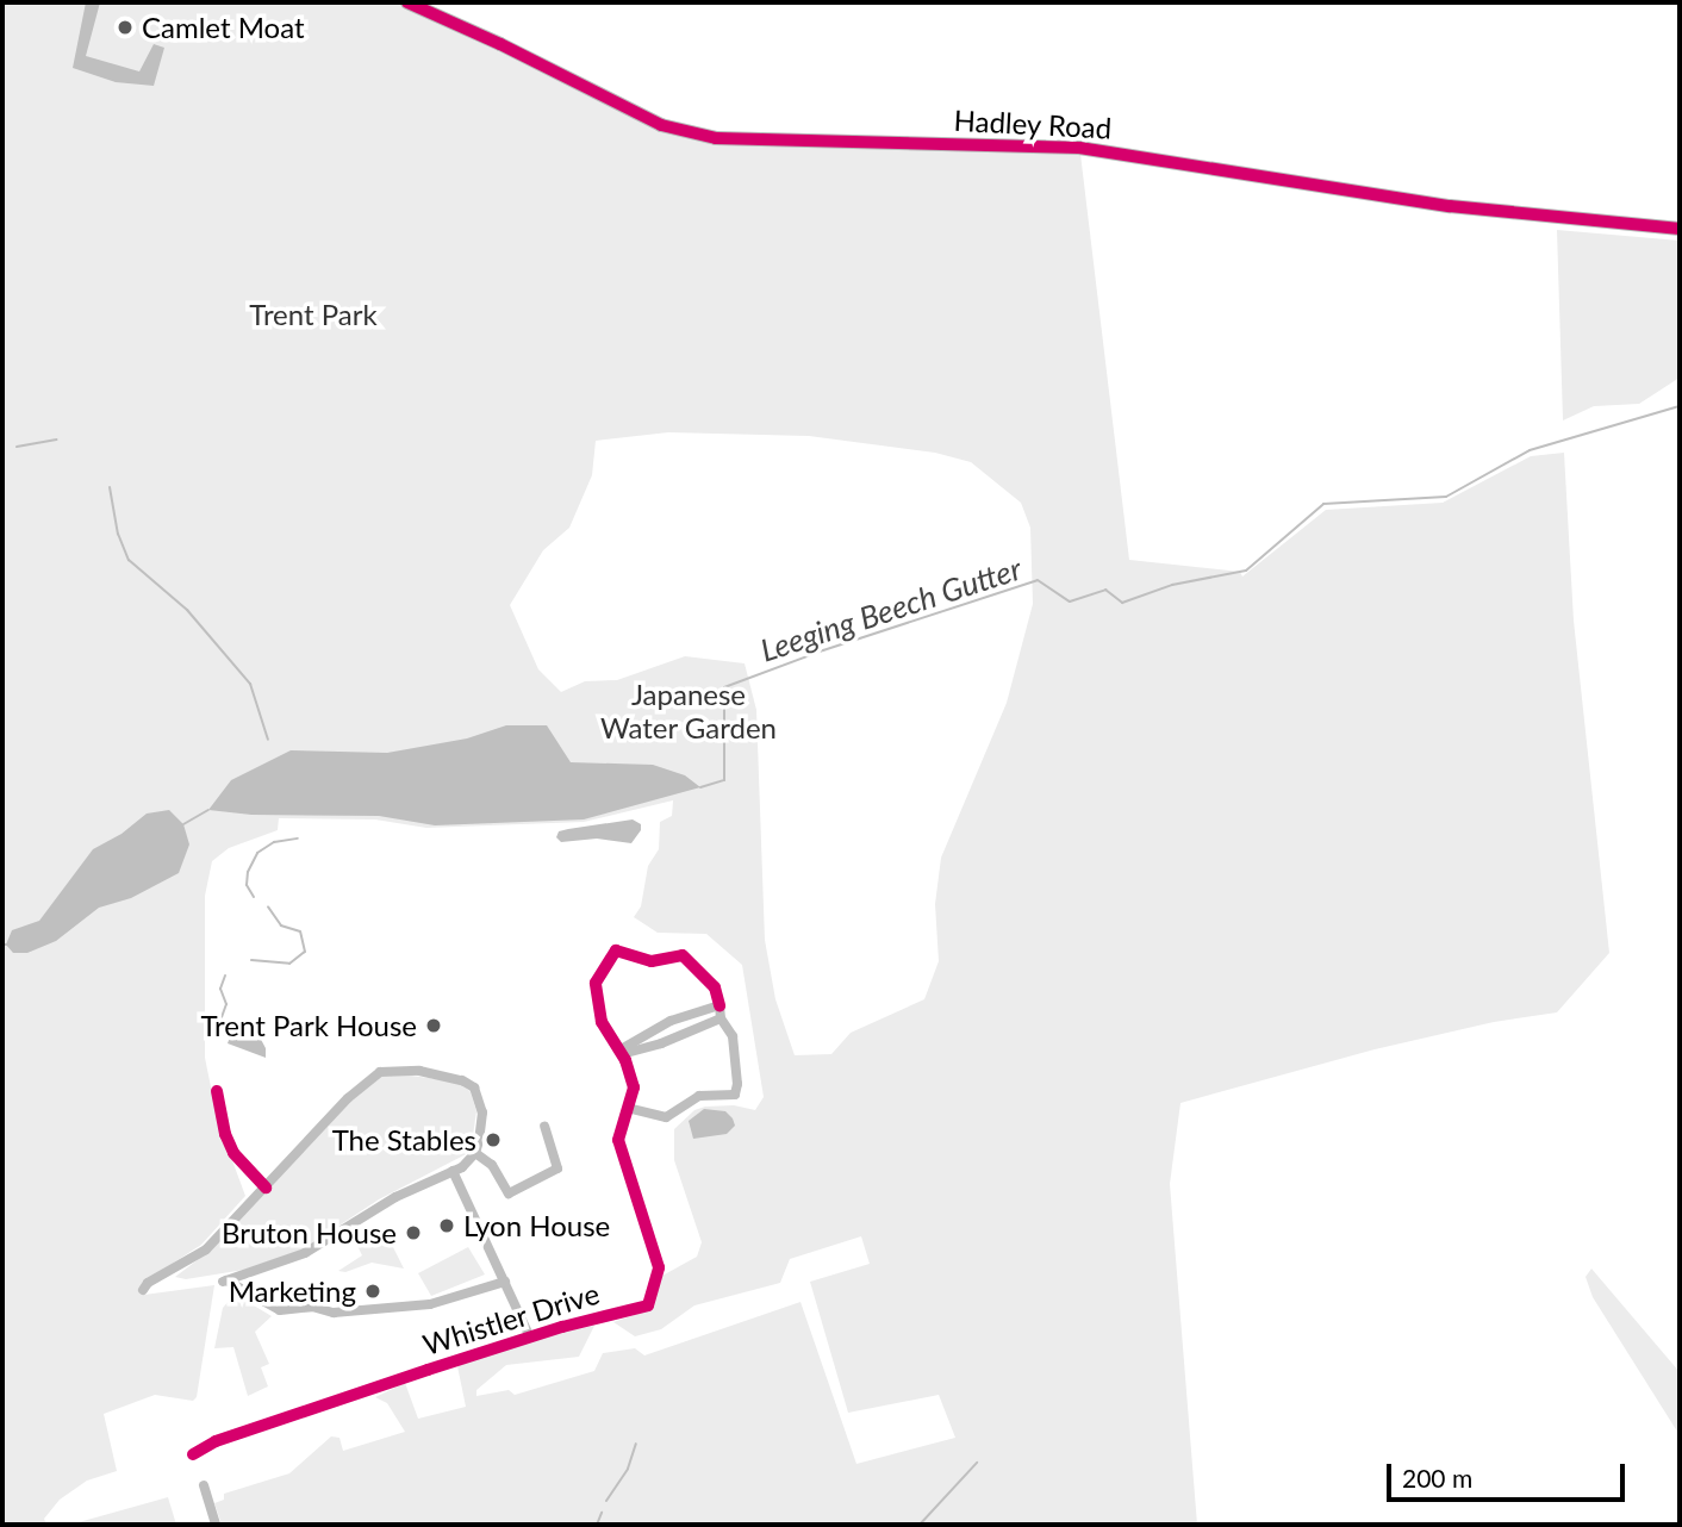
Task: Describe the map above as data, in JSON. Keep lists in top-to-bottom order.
{
  "streets": {
    "street": ["Hadley Road", "Whistler Drive"]
  },
  "water": ["Leeging Beech Gutter"],
  "parks": ["Trent Park", "Japanese Water Garden"],
  "places": [
    "Camlet Moat",
    "Trent Park House",
    "The Stables",
    "Lyon House",
    "Bruton House",
    "Marketing"
  ],
  "scale_bar": "200 m"
}
